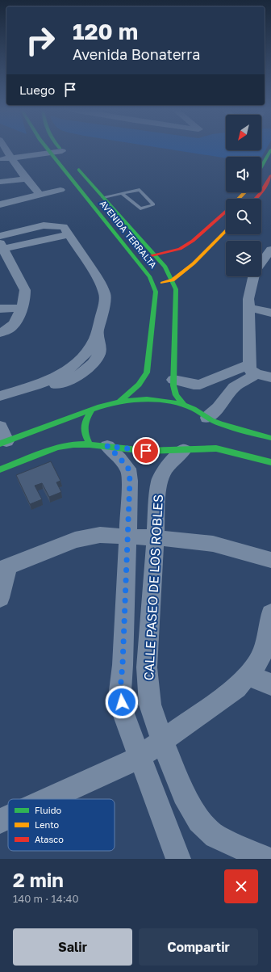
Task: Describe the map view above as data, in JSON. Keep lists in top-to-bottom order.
{
  "streets": {
    "street": ["AVENIDA TERRALTA", "CALLE PASEO DE LOS ROBLES"]
  },
  "legend": ["Fluido", "Lento", "Atasco"],
  "north": "bottom left",
  "page": {
    "turn": ["120 m", "Avenida Bonaterra"],
    "then": "Luego",
    "heading": ["2 min", "140 m · 14:40"],
    "buttons": ["Salir", "Compartir"]
  }
}
